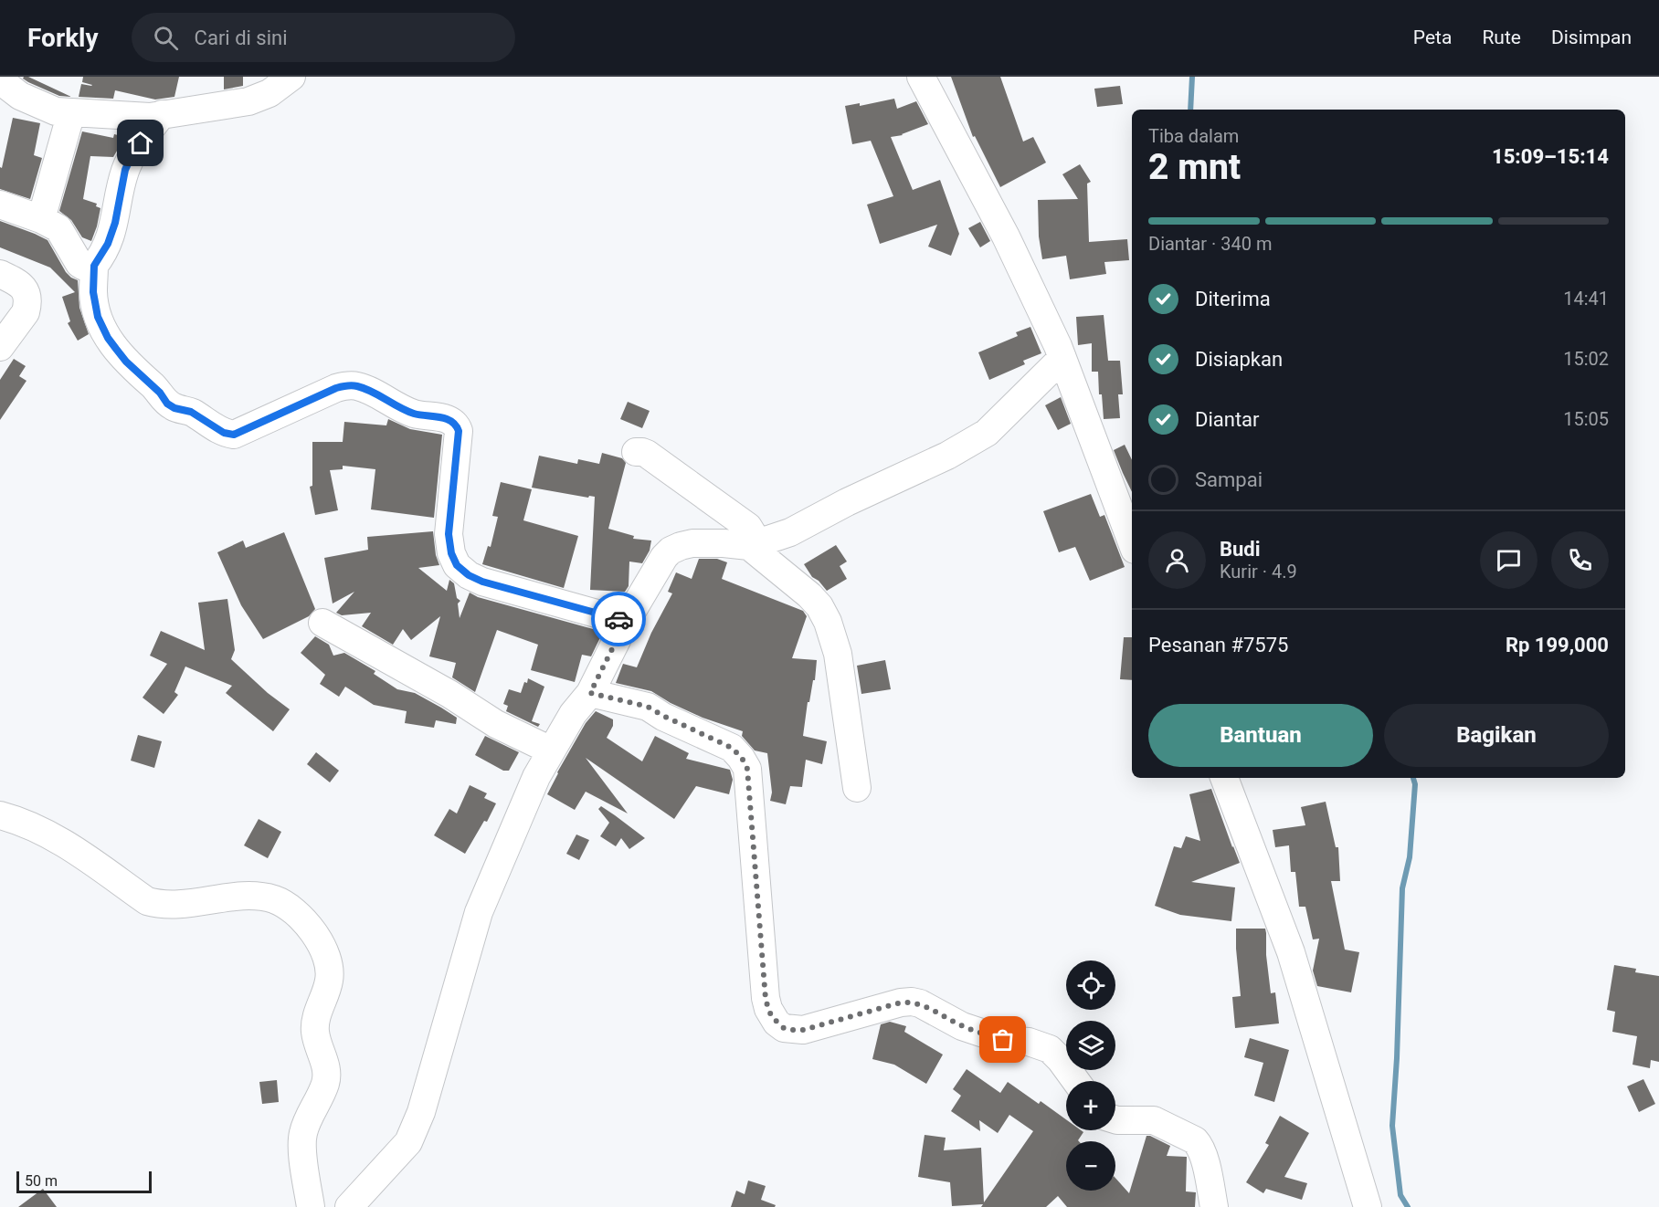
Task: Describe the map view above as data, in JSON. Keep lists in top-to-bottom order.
{
  "scale_bar": "50 m",
  "page": {
    "header": "Forkly",
    "search": "Cari di sini",
    "nav": ["Peta", "Rute", "Disimpan"],
    "heading": ["2 mnt", "Tiba dalam", "15:09–15:14"],
    "panel": [
      "Budi",
      "Kurir · 4.9",
      "Pesanan #7575",
      "Rp 199,000"
    ],
    "bar": "Diantar · 340 m",
    "list": [
      ["Diterima", "14:41"],
      ["Disiapkan", "15:02"],
      ["Diantar", "15:05"],
      "Sampai"
    ],
    "buttons": ["Bantuan", "Bagikan"],
    "map_buttons": ["+", "−"],
    "scale": "50 m"
  }
}
